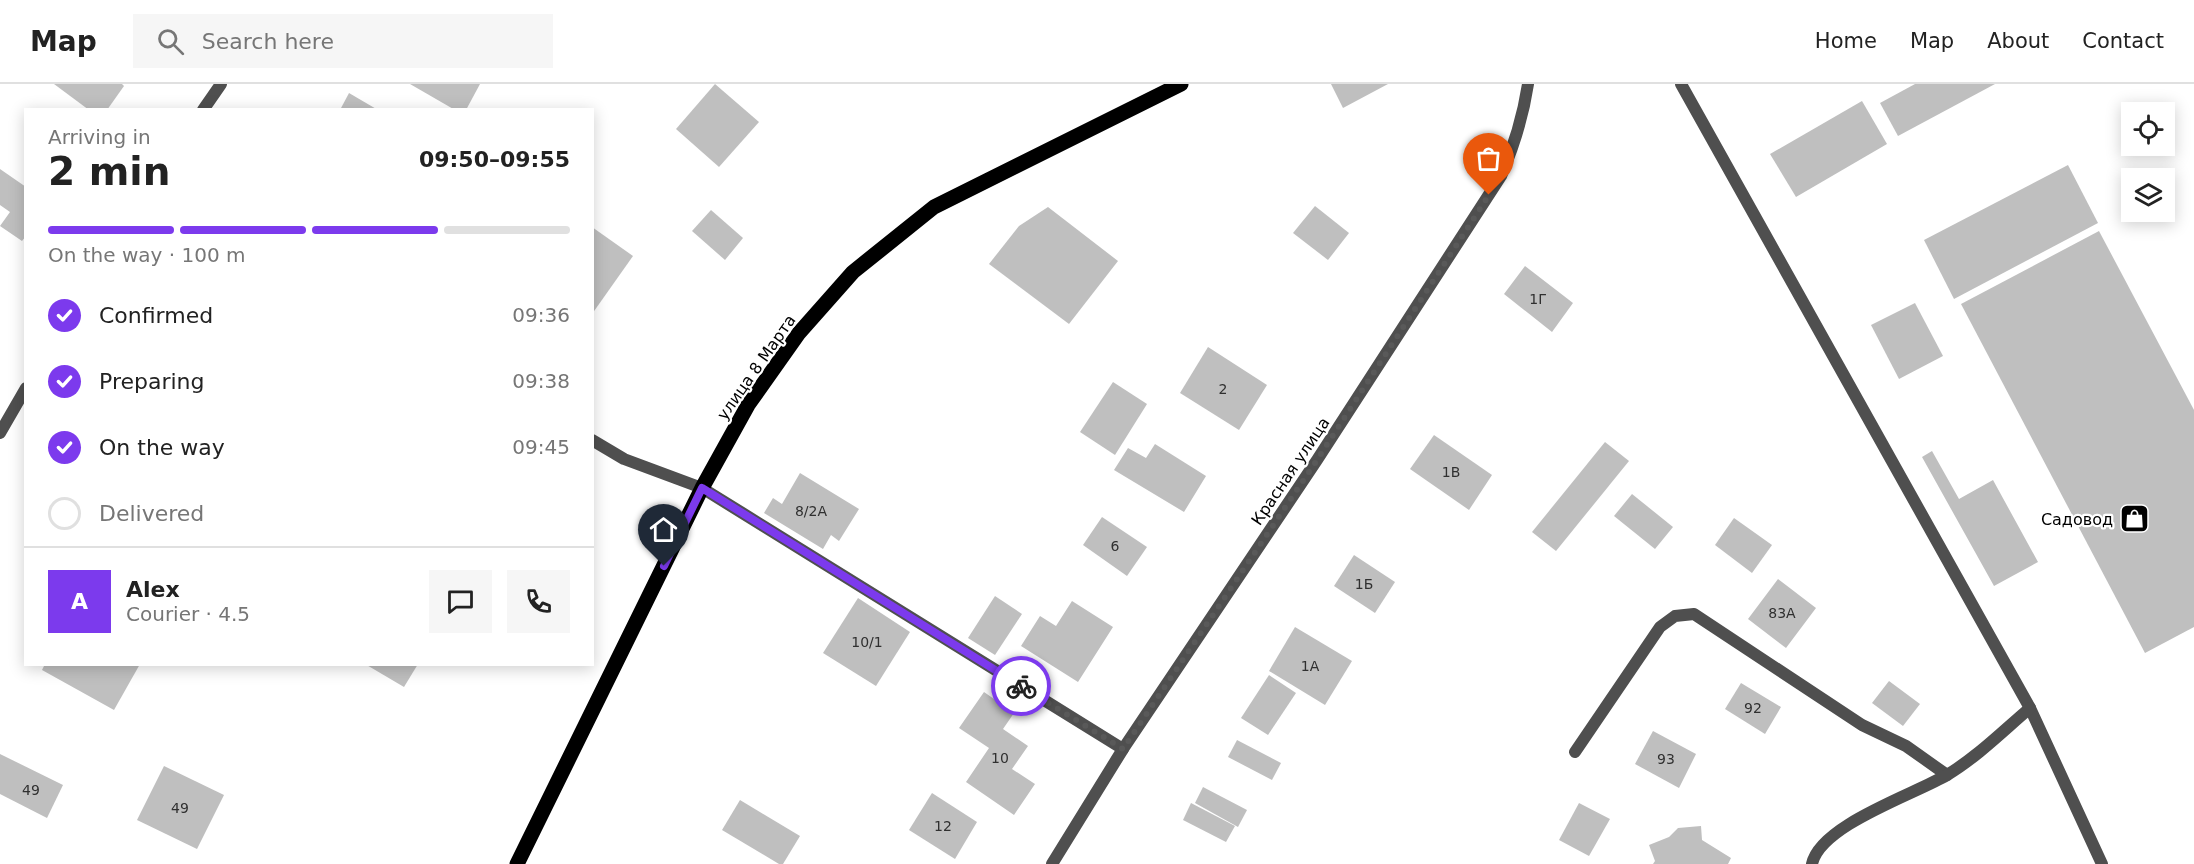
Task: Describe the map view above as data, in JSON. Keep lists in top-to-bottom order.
{
  "streets": {
    "main road": ["улица 8 Марта"],
    "street": ["Красная улица"]
  },
  "places": {
    "shop": ["Садовод"]
  },
  "house_numbers": [
    "1Г",
    "2",
    "1В",
    "8/2А",
    "6",
    "1Б",
    "83А",
    "10/1",
    "1А",
    "92",
    "10",
    "93",
    "49",
    "49",
    "12"
  ],
  "page": {
    "header": "Map",
    "search": "Search here",
    "nav": [
      "Home",
      "Map",
      "About",
      "Contact"
    ],
    "heading": ["2 min", "Arriving in", "09:50–09:55"],
    "panel": ["Alex", "Courier · 4.5"],
    "bar": "On the way · 100 m",
    "list": [
      ["Confirmed", "09:36"],
      ["Preparing", "09:38"],
      ["On the way", "09:45"],
      "Delivered"
    ],
    "round": "A"
  }
}
